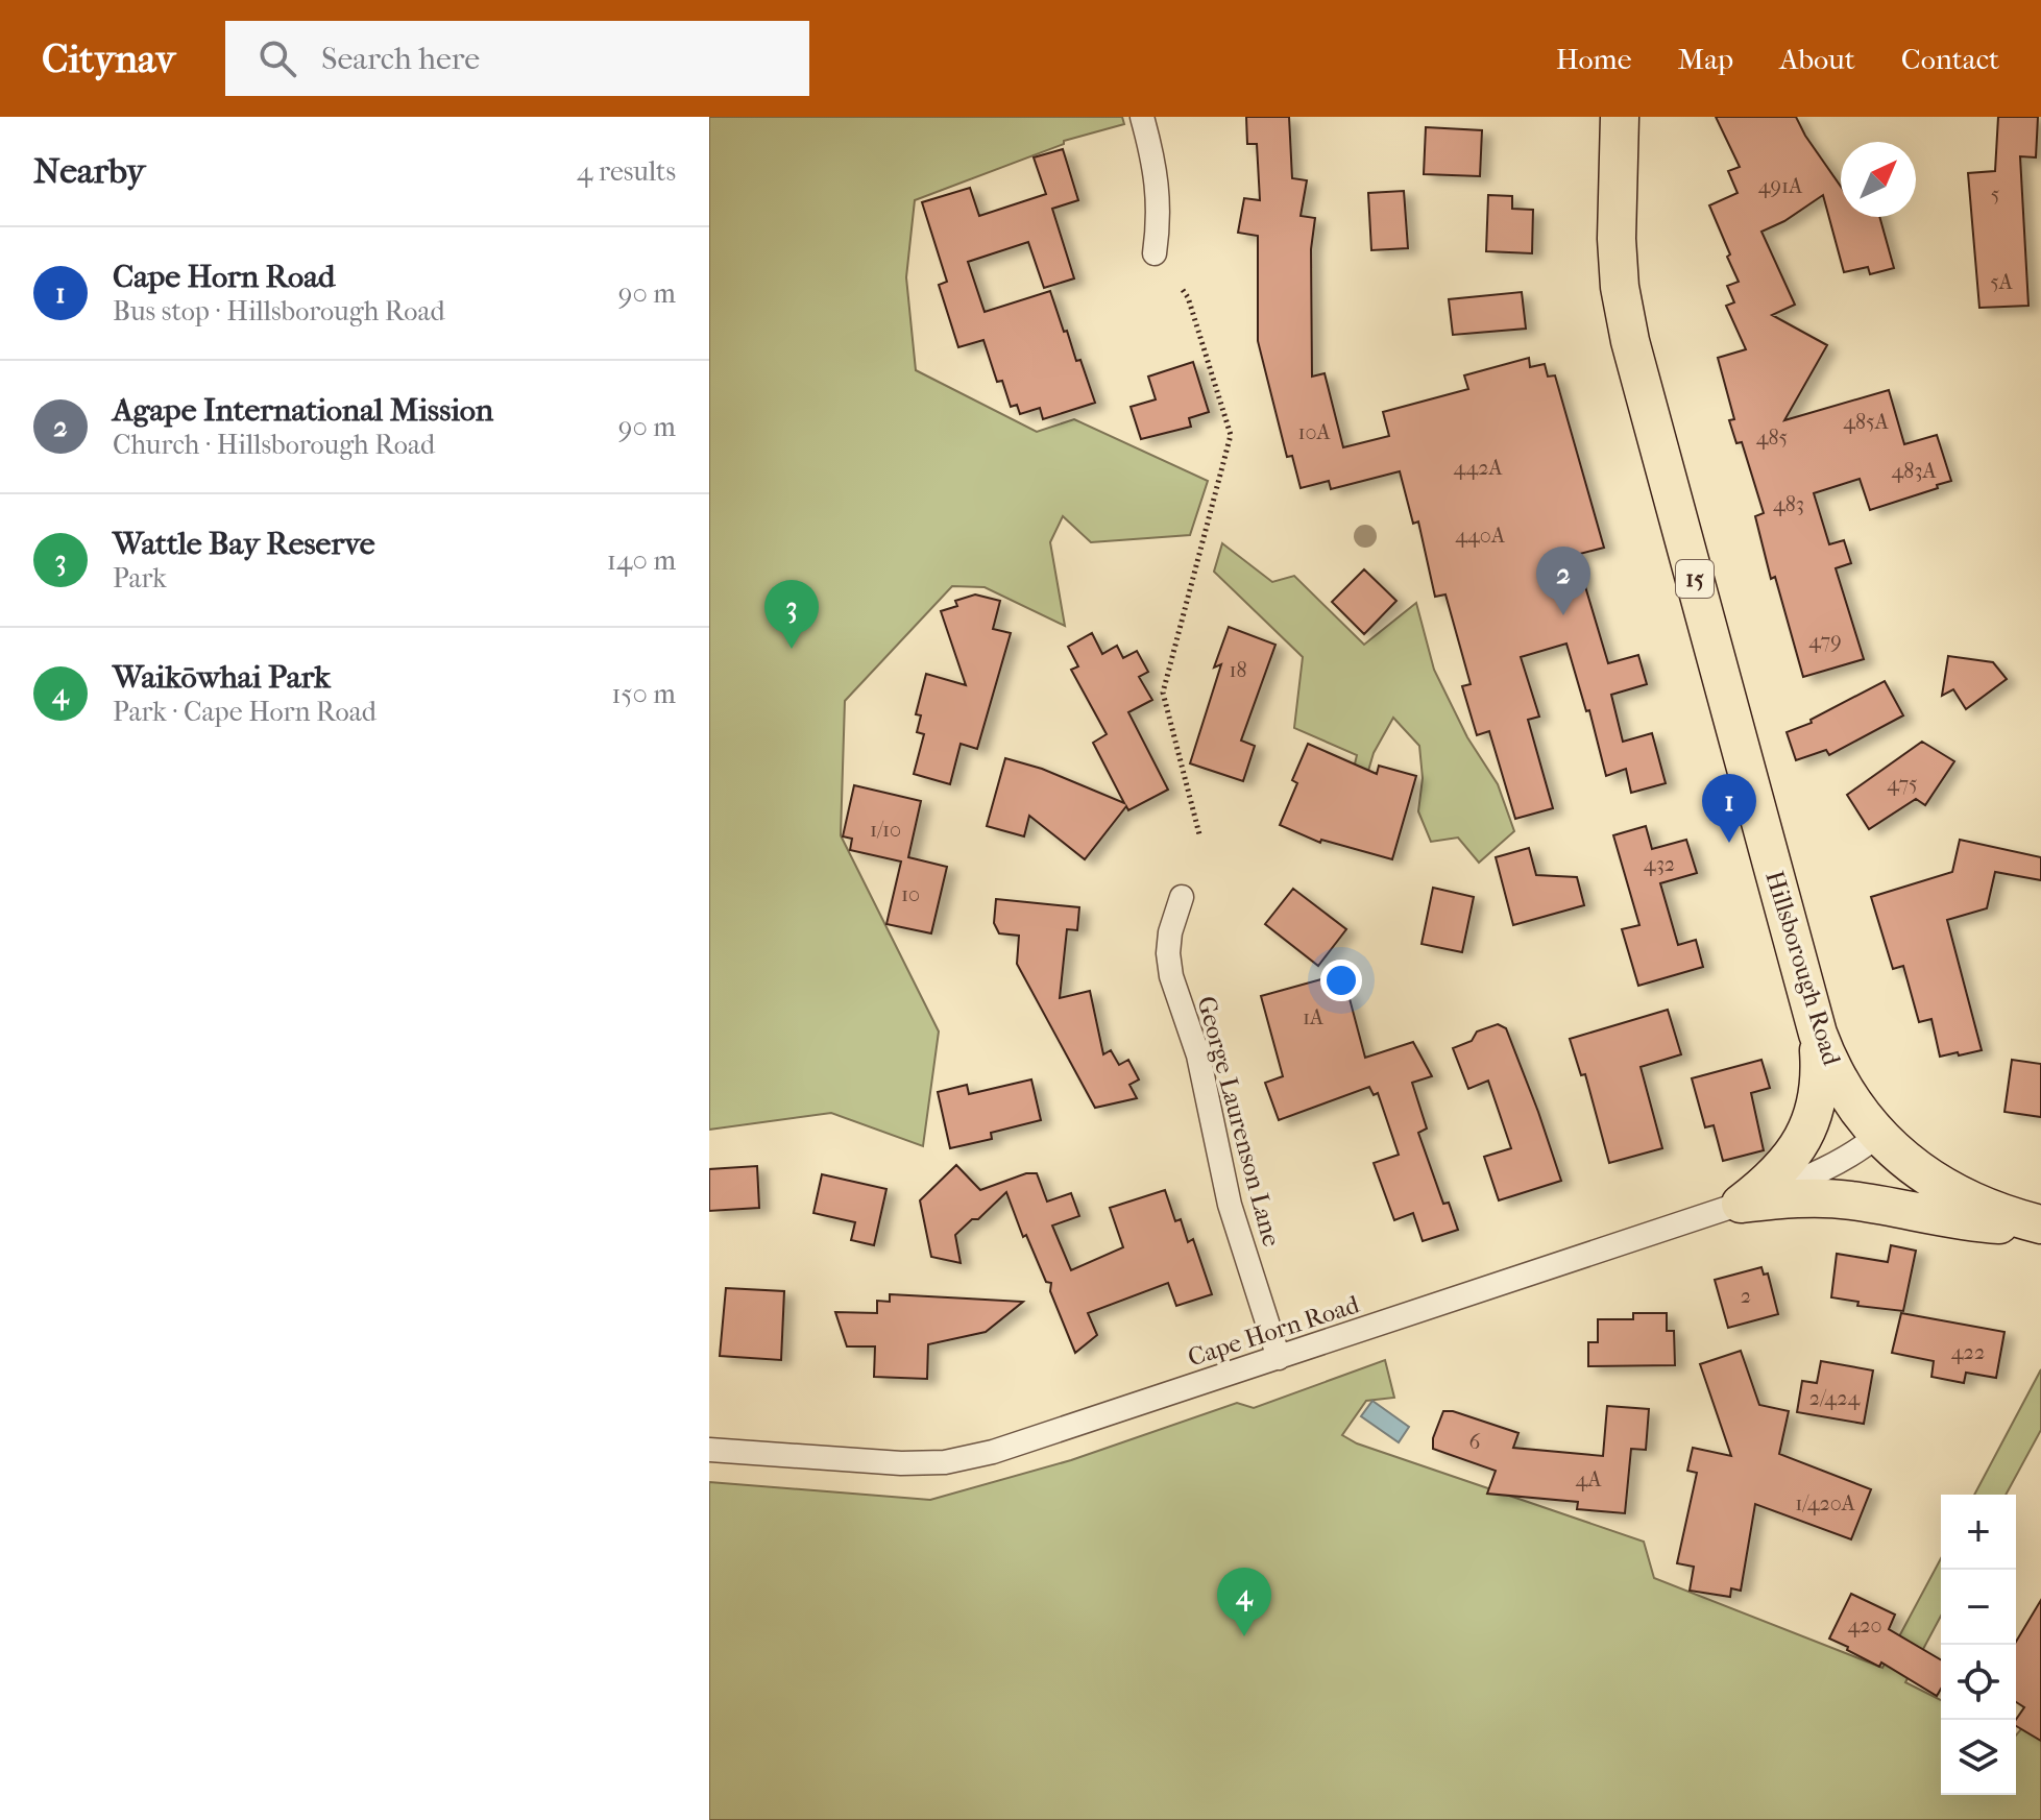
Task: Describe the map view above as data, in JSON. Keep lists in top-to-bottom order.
{
  "streets": {
    "main road": ["15", "Hillsborough Road"],
    "street": ["George Laurenson Lane", "Cape Horn Road"]
  },
  "crossings": [
    ["Hillsborough Road", "Cape Horn Road"],
    ["George Laurenson Lane", "Cape Horn Road"]
  ],
  "house_numbers": [
    "491A",
    "5",
    "5A",
    "485A",
    "10A",
    "485",
    "442A",
    "483A",
    "483",
    "440A",
    "479",
    "18",
    "475",
    "1/10",
    "432",
    "10",
    "1A",
    "2",
    "422",
    "2/424",
    "6",
    "4A",
    "1/420A",
    "420"
  ],
  "north": "top right",
  "page": {
    "header": "Citynav",
    "search": "Search here",
    "nav": [
      "Home",
      "Map",
      "About",
      "Contact"
    ],
    "heading": ["Nearby", "4 results"],
    "list": [
      {
        "mark": "1",
        "name": "Cape Horn Road",
        "note": "Bus stop · Hillsborough Road",
        "value": "90 m"
      },
      {
        "mark": "2",
        "name": "Agape International Mission",
        "note": "Church · Hillsborough Road",
        "value": "90 m"
      },
      {
        "mark": "3",
        "name": "Wattle Bay Reserve",
        "note": "Park",
        "value": "140 m"
      },
      {
        "mark": "4",
        "name": "Waikōwhai Park",
        "note": "Park · Cape Horn Road",
        "value": "150 m"
      }
    ],
    "pins": [
      "2",
      "3",
      "1",
      "4"
    ],
    "map_buttons": ["+", "−"]
  }
}
